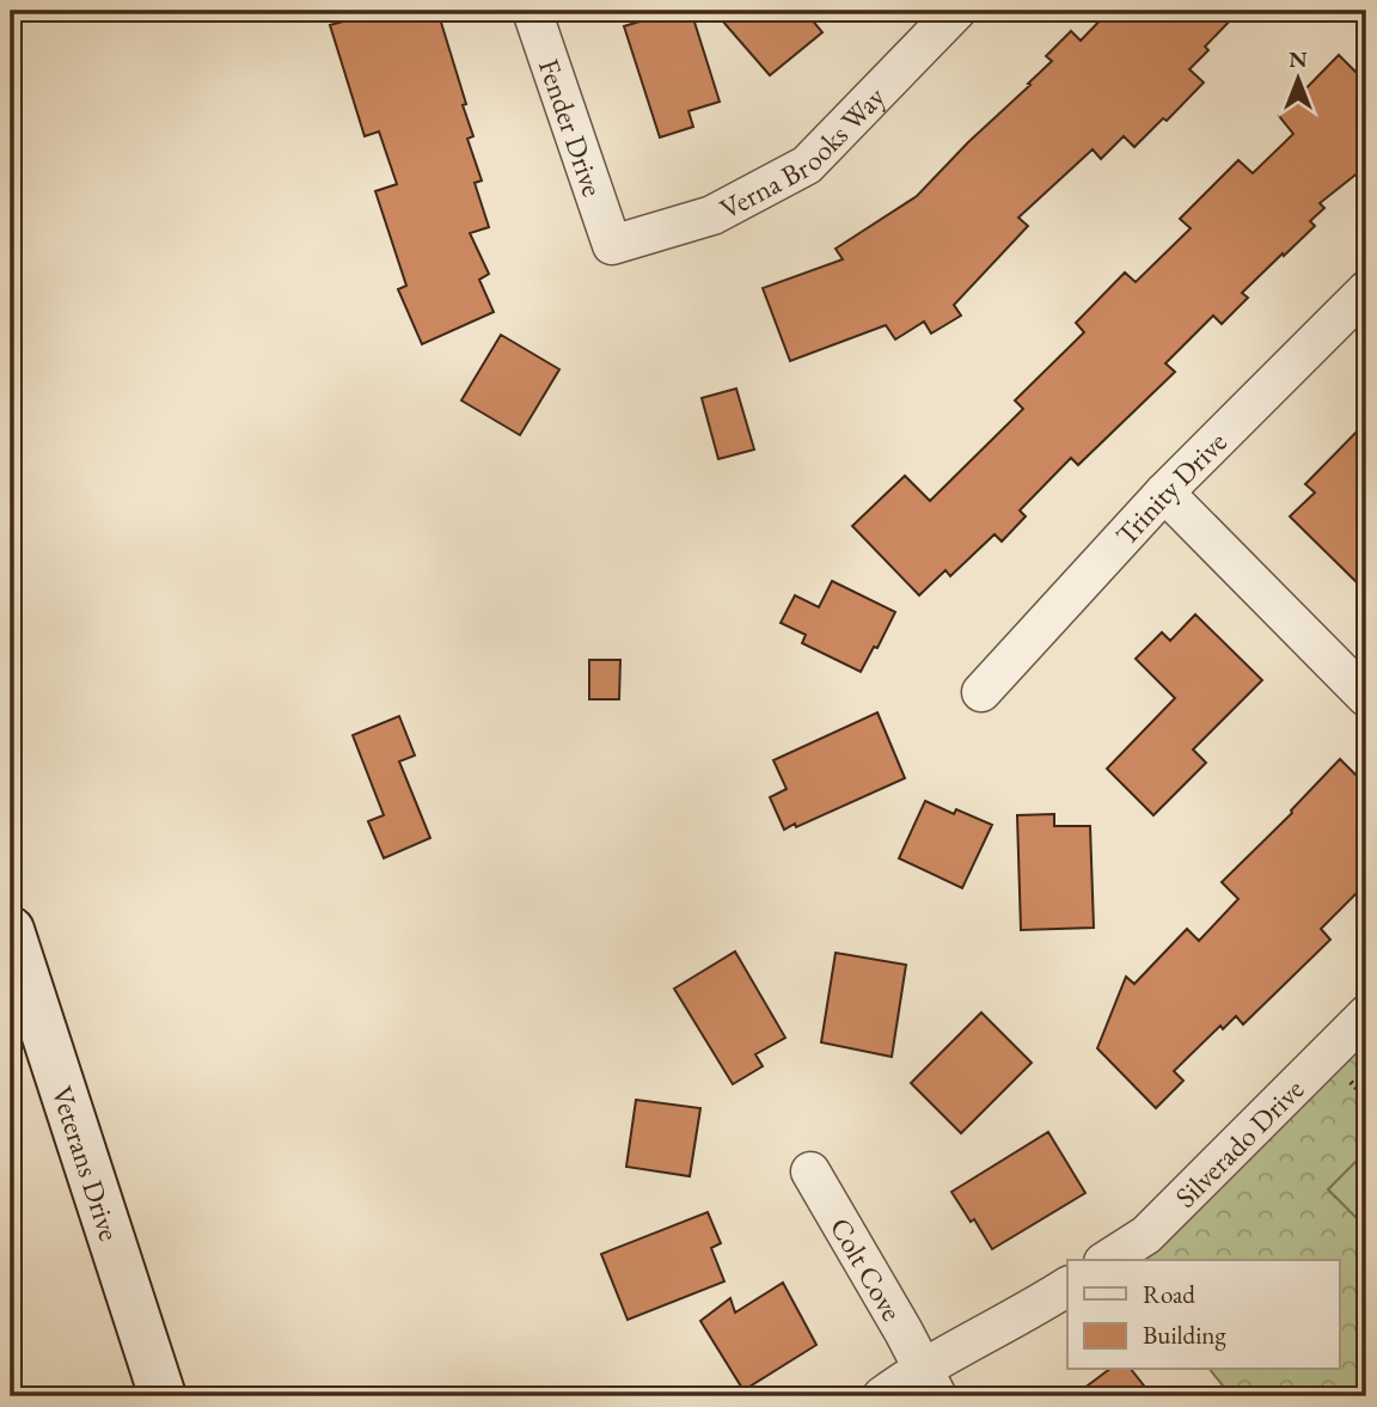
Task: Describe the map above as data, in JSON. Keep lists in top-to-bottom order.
{
  "streets": {
    "main road": ["Veterans Drive"],
    "street": [
      "Fender Drive",
      "Verna Brooks Way",
      "Trinity Drive",
      "Silverado Drive",
      "Colt Cove"
    ]
  },
  "crossings": [
    ["Fender Drive", "Verna Brooks Way"]
  ],
  "legend": ["Road", "Building"],
  "north": "top"
}
